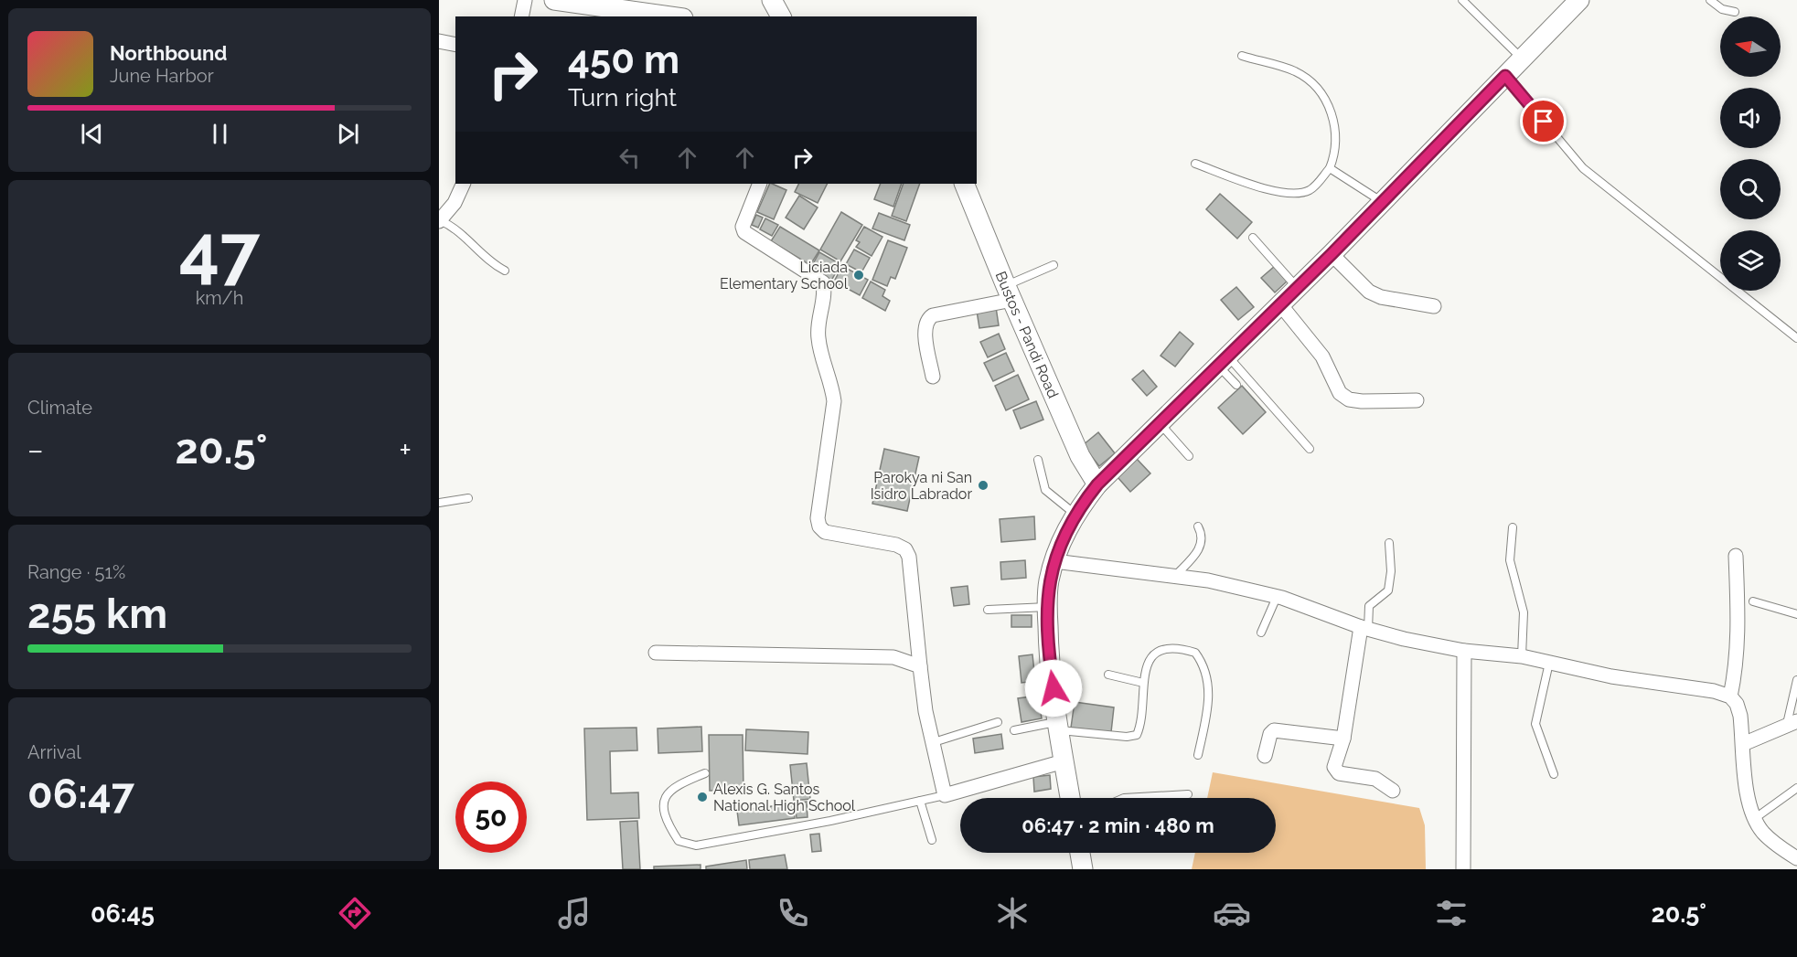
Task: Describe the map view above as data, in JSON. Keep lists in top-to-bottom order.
{
  "streets": {
    "main road": ["Bustos - Pandi Road"]
  },
  "places": ["Liciada Elementary School", "Parokya ni San Isidro Labrador", "Alexis G. Santos National High School"],
  "north": "left",
  "page": {
    "turn": ["450 m", "Turn right"],
    "song": ["Northbound", "June Harbor"],
    "tile": [
      ["47", "km/h"],
      "Climate",
      ["Range · 51%", "255 km"],
      ["Arrival", "06:47"]
    ],
    "heat": ["−", "20.5°", "+"],
    "limit": "50",
    "trip": "06:47 · 2 min · 480 m",
    "tabs": ["06:45", "20.5°"]
  }
}
